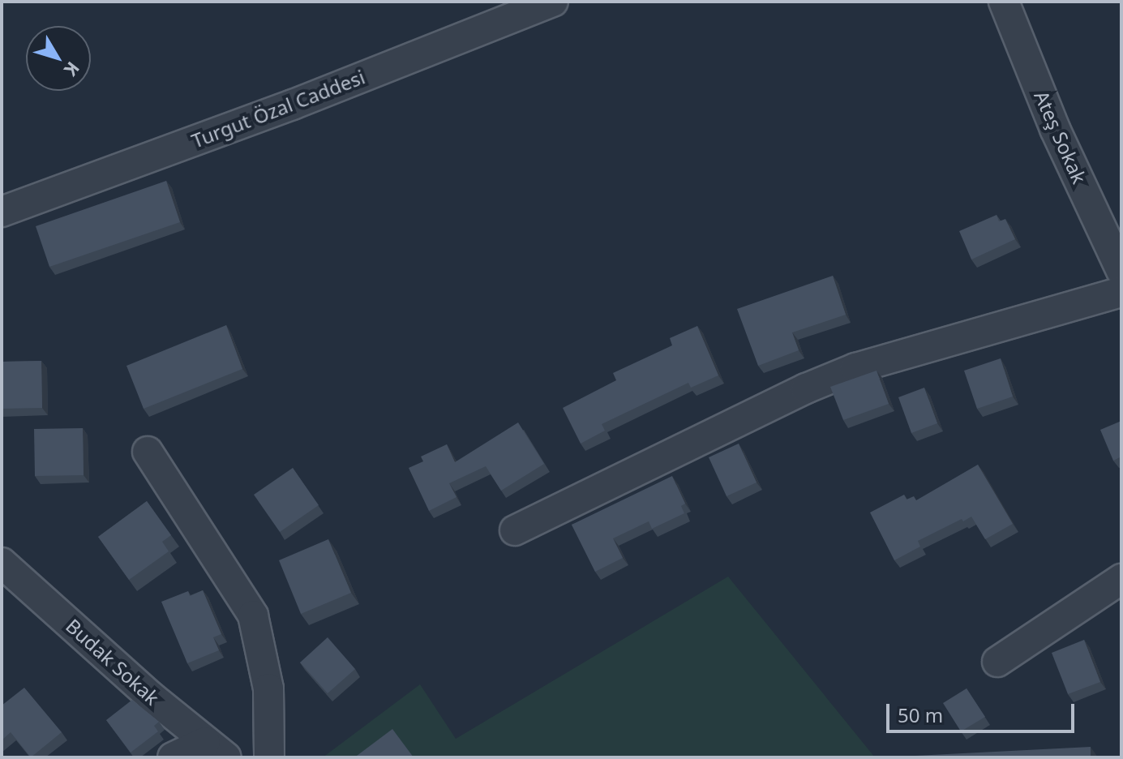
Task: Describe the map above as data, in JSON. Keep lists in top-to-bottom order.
{
  "streets": {
    "street": ["Turgut Özal Caddesi", "Ateş Sokak", "Budak Sokak"]
  },
  "scale_bar": "50 m",
  "north": "bottom right"
}
